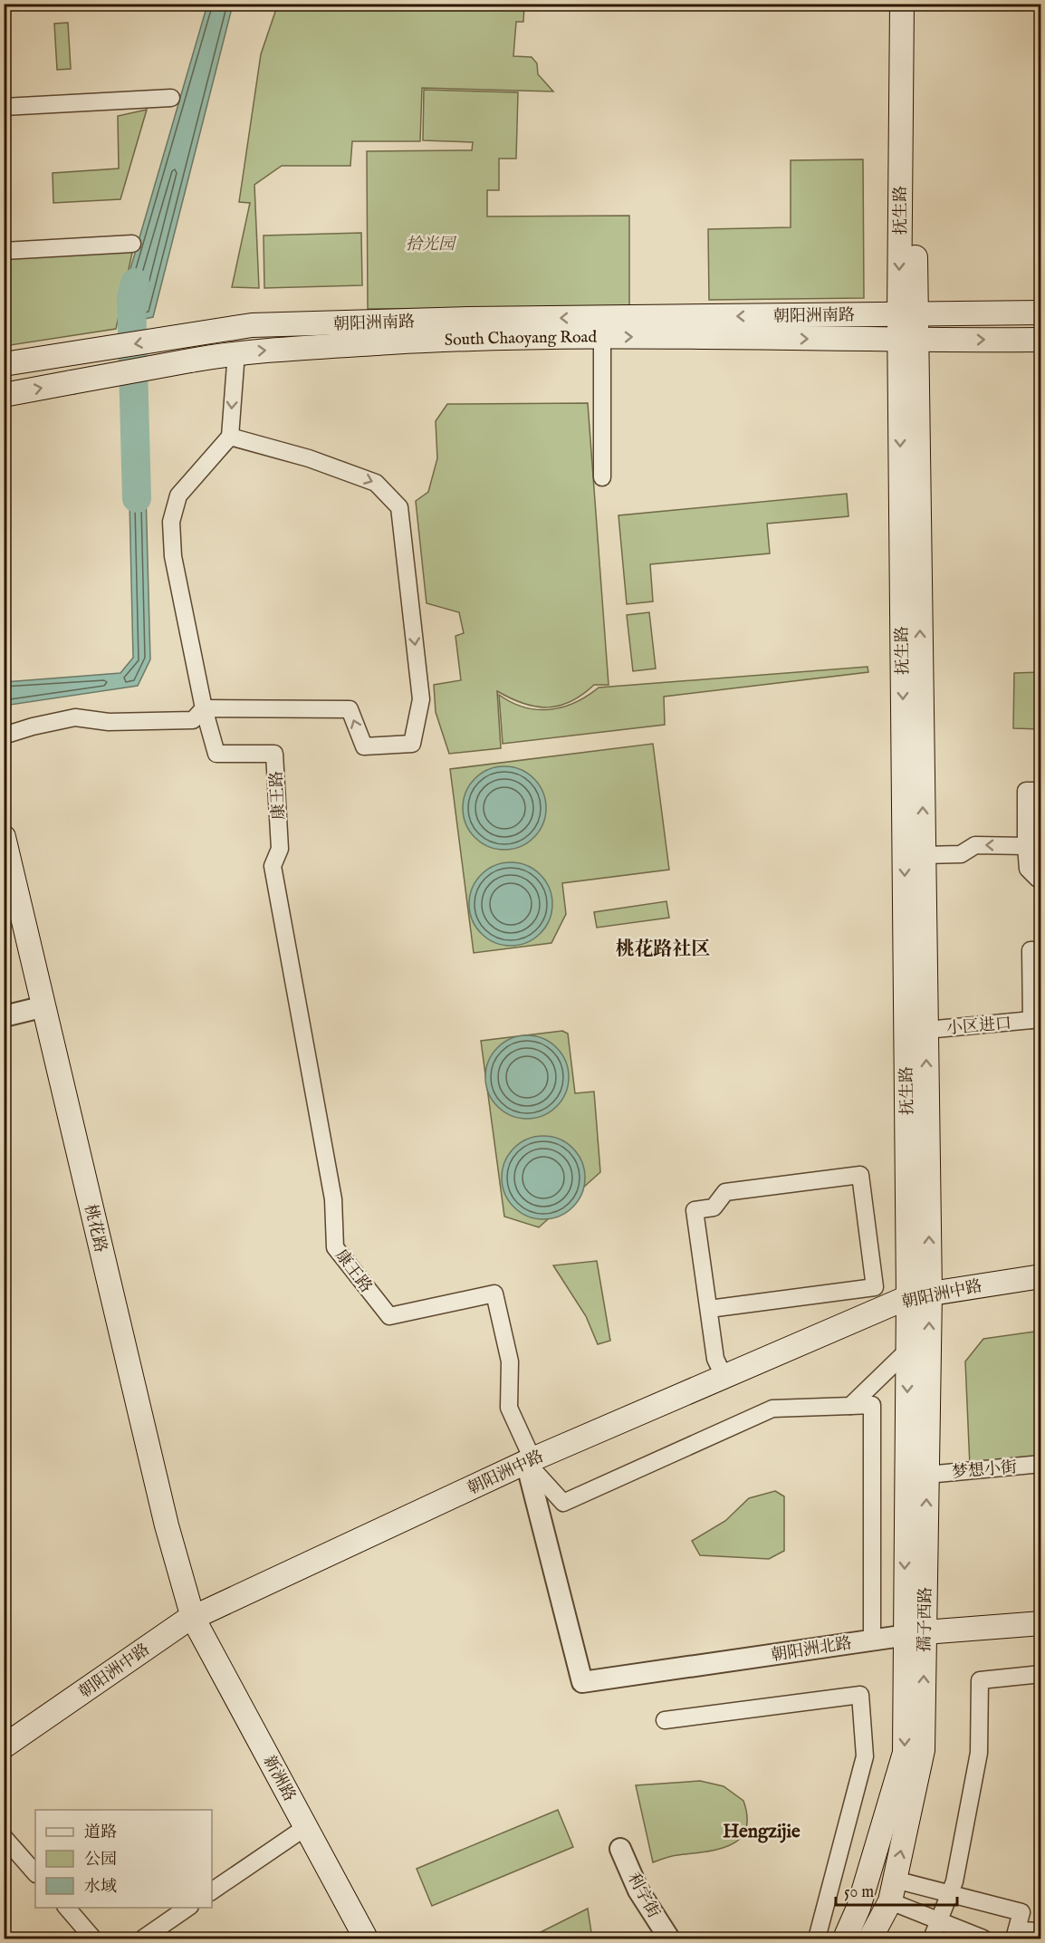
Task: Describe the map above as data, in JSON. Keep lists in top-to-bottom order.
{
  "streets": {
    "main road": [
      "抚生路",
      "朝阳洲南路",
      "South Chaoyang Road",
      "桃花路",
      "朝阳洲中路",
      "孺子西路",
      "朝阳洲北路",
      "新洲路"
    ],
    "street": [
      "康王路",
      "小区进口",
      "梦想小街",
      "利字街"
    ]
  },
  "crossings": [
    ["抚生路", "朝阳洲南路"],
    ["抚生路", "South Chaoyang Road"],
    ["抚生路", "小区进口"],
    ["抚生路", "朝阳洲中路"],
    ["抚生路", "孺子西路"],
    ["康王路", "朝阳洲中路"],
    ["康王路", "朝阳洲北路"],
    ["桃花路", "朝阳洲中路"],
    ["桃花路", "新洲路"],
    ["朝阳洲中路", "孺子西路"],
    ["朝阳洲中路", "新洲路"],
    ["梦想小街", "孺子西路"],
    ["孺子西路", "朝阳洲北路"]
  ],
  "one_way": ["朝阳洲南路", "South Chaoyang Road"],
  "districts": ["桃花路社区", "Hengzijie"],
  "parks": ["拾光园"],
  "legend": ["道路", "公园", "水域"],
  "scale_bar": "50 m"
}
